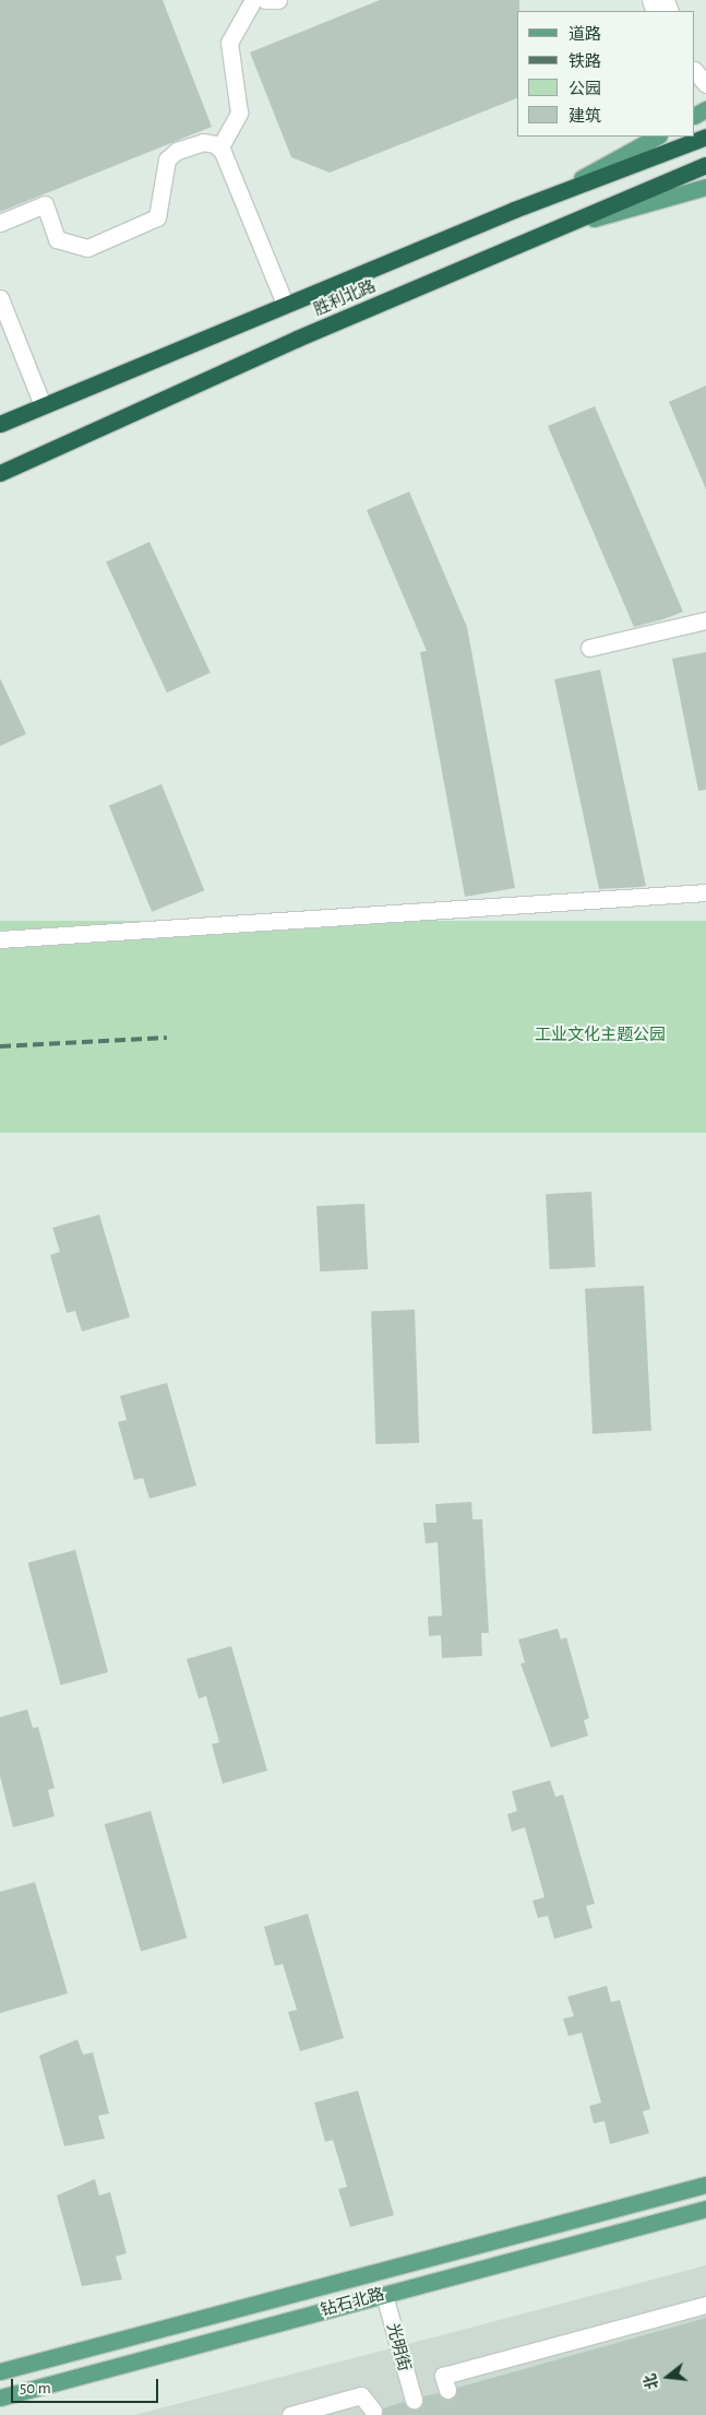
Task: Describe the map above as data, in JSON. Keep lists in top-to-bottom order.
{
  "streets": {
    "highway": ["胜利北路"],
    "main road": ["钻石北路"],
    "street": ["光明街"]
  },
  "crossings": [
    ["钻石北路", "光明街"]
  ],
  "parks": ["工业文化主题公园"],
  "legend": [
    "道路",
    "铁路",
    "公园",
    "建筑"
  ],
  "scale_bar": "50 m",
  "north": "left"
}
